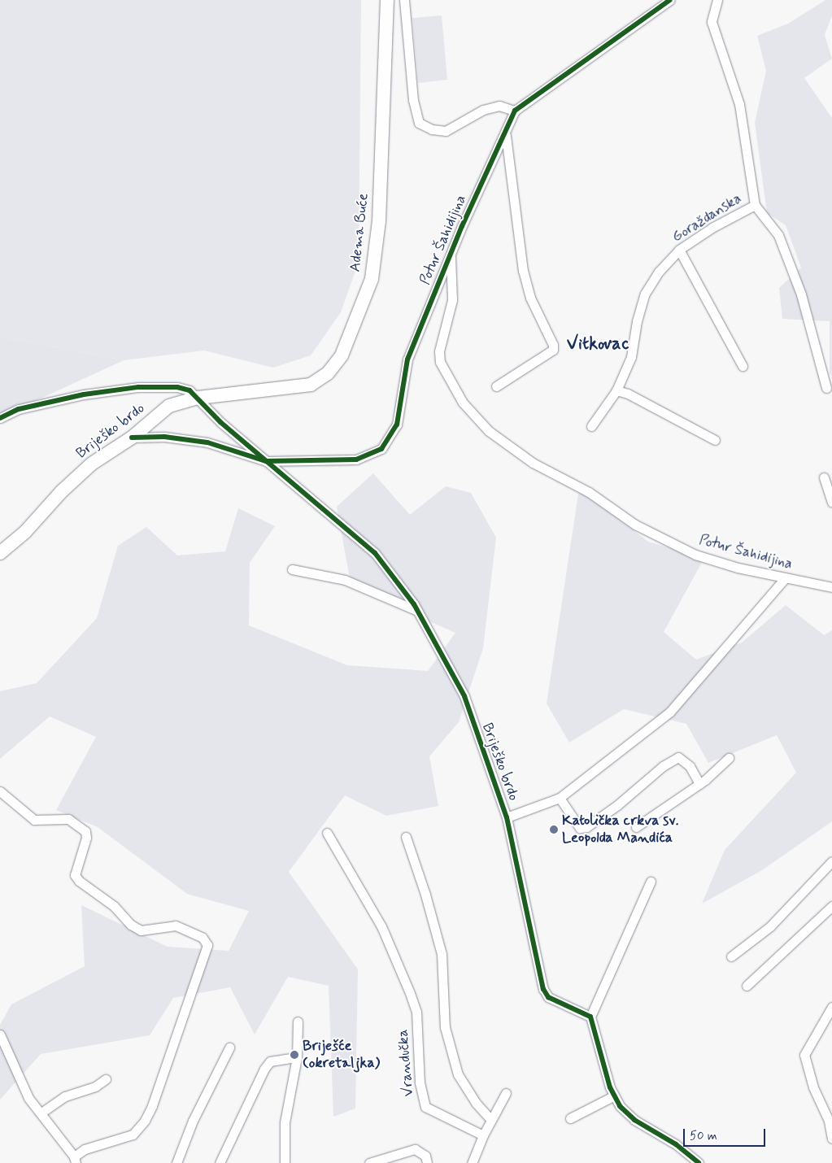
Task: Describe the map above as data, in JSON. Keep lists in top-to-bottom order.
{
  "streets": {
    "street": [
      "Goraždanska",
      "Adema Buće",
      "Potur Šahidijina",
      "Briješko brdo",
      "Vrandučka"
    ]
  },
  "crossings": [
    ["Adema Buće", "Briješko brdo"],
    ["Potur Šahidijina", "Briješko brdo"]
  ],
  "districts": ["Vitkovac"],
  "places": ["Katolička crkva sv. Leopolda Mandića", "Briješće (okretaljka)"],
  "scale_bar": "50 m"
}
